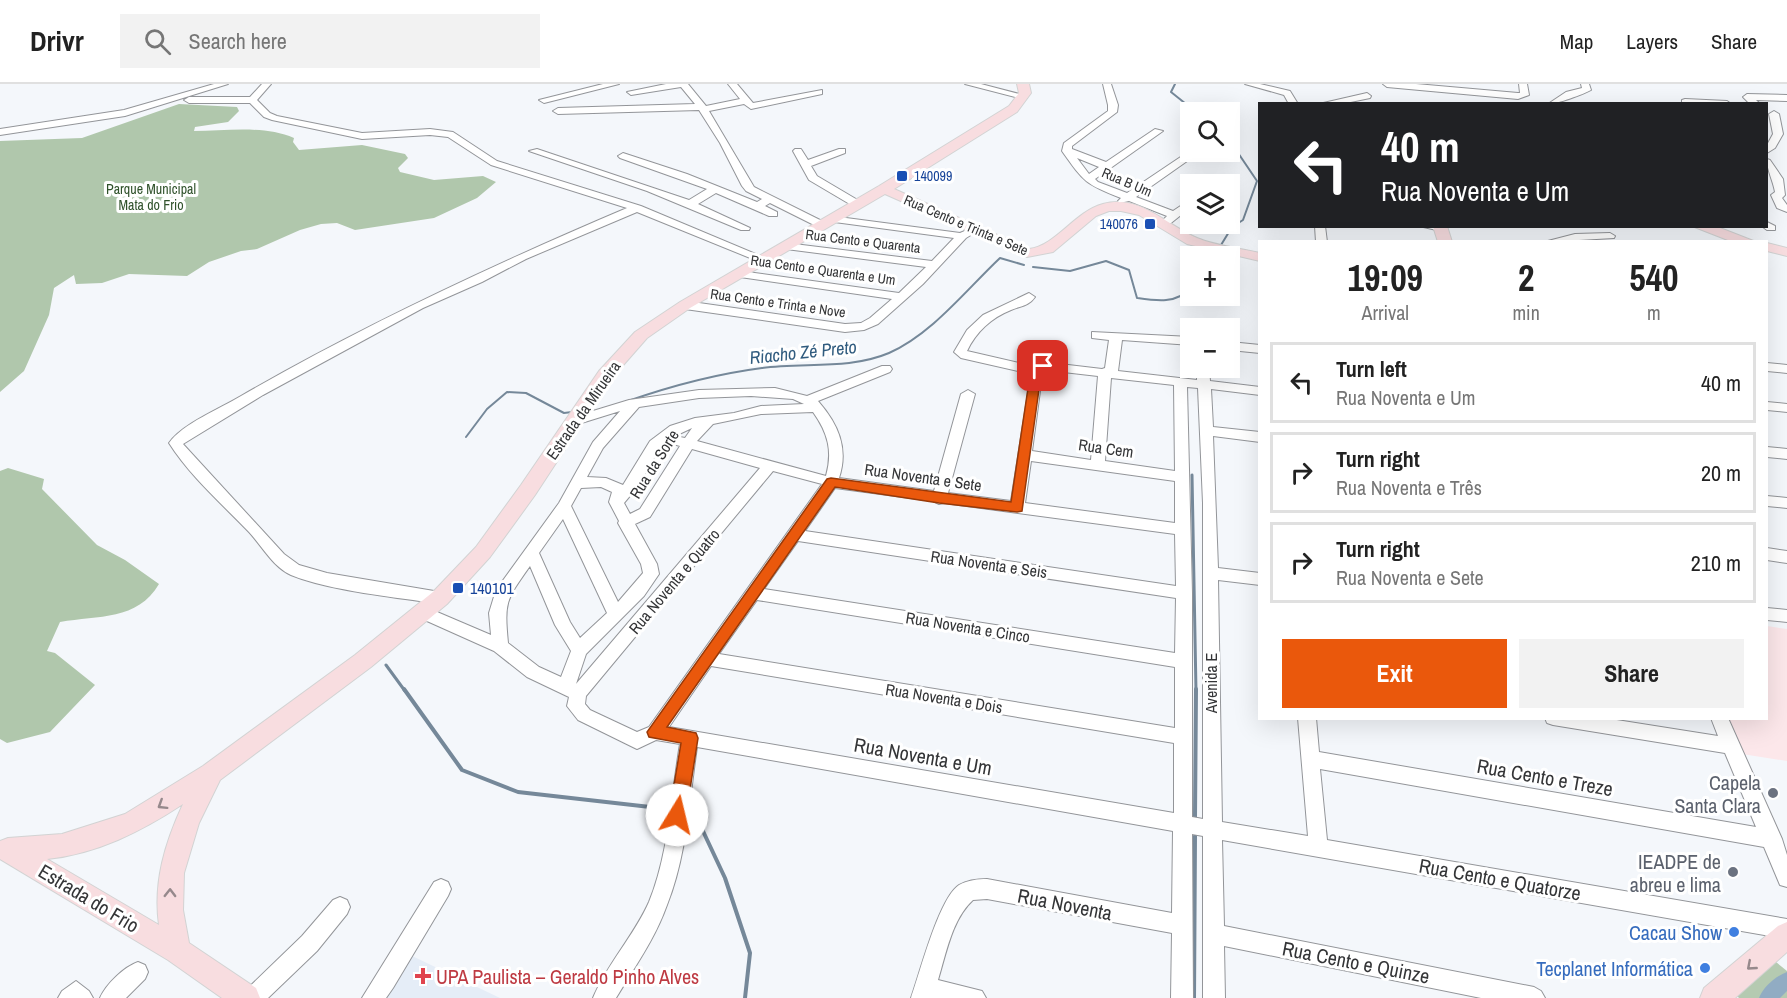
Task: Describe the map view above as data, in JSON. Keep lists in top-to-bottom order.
{
  "streets": {
    "main road": ["Rua Cento e Trinta e Sete", "Estrada da Mirueira", "Estrada do Frio"],
    "street": [
      "Rua B Um",
      "Rua Cento e Quarenta",
      "Rua Cento e Quarenta e Um",
      "Rua Cento e Trinta e Nove",
      "Rua Cem",
      "Rua da Sorte",
      "Rua Noventa e Sete",
      "Rua Noventa e Seis",
      "Rua Noventa e Quatro",
      "Rua Noventa e Cinco",
      "Avenida E",
      "Rua Noventa e Dois",
      "Rua Noventa e Um",
      "Rua Cento e Treze",
      "Rua Cento e Quatorze",
      "Rua Noventa",
      "Rua Cento e Quinze"
    ]
  },
  "crossings": [
    ["Rua B Um", "Rua Cento e Trinta e Sete"],
    ["Rua Cento e Trinta e Sete", "Rua Cento e Trinta e Nove"],
    ["Rua Cento e Trinta e Sete", "Estrada da Mirueira"],
    ["Rua Cento e Quarenta", "Rua Cento e Trinta e Nove"],
    ["Rua Cento e Quarenta", "Estrada da Mirueira"],
    ["Rua Cento e Quarenta e Um", "Rua Cento e Trinta e Nove"],
    ["Rua Cento e Quarenta e Um", "Estrada da Mirueira"],
    ["Rua Cento e Trinta e Nove", "Estrada da Mirueira"],
    ["Estrada da Mirueira", "Estrada do Frio"],
    ["Rua Cem", "Avenida E"],
    ["Rua da Sorte", "Rua Noventa e Sete"],
    ["Rua Noventa e Sete", "Rua Noventa e Quatro"],
    ["Rua Noventa e Sete", "Avenida E"],
    ["Rua Noventa e Seis", "Avenida E"],
    ["Rua Noventa e Cinco", "Avenida E"],
    ["Avenida E", "Rua Noventa e Dois"],
    ["Avenida E", "Rua Noventa e Um"],
    ["Avenida E", "Rua Cento e Quatorze"],
    ["Avenida E", "Rua Noventa"],
    ["Avenida E", "Rua Cento e Quinze"],
    ["Rua Noventa e Um", "Rua Cento e Quatorze"]
  ],
  "water": ["Riacho Zé Preto"],
  "parks": ["Parque Municipal Mata do Frio"],
  "places": {
    "transit": ["140099", "140076", "140101"],
    "other": [
      "Capela Santa Clara",
      "IEADPE de abreu e lima",
      "Cacau Show",
      "Tecplanet Informática"
    ],
    "health": ["UPA Paulista – Geraldo Pinho Alves"]
  },
  "page": {
    "header": "Drivr",
    "search": "Search here",
    "nav": ["Map", "Layers", "Share"],
    "map_buttons": ["+", "−"],
    "turn": ["40 m", "Rua Noventa e Um"],
    "eta": [
      "19:09",
      "Arrival",
      "2",
      "min",
      "540",
      "m"
    ],
    "list": [
      {
        "name": "Turn left",
        "note": "Rua Noventa e Um",
        "value": "40 m"
      },
      {
        "name": "Turn right",
        "note": "Rua Noventa e Três",
        "value": "20 m"
      },
      {
        "name": "Turn right",
        "note": "Rua Noventa e Sete",
        "value": "210 m"
      }
    ],
    "buttons": ["Exit", "Share"]
  }
}
